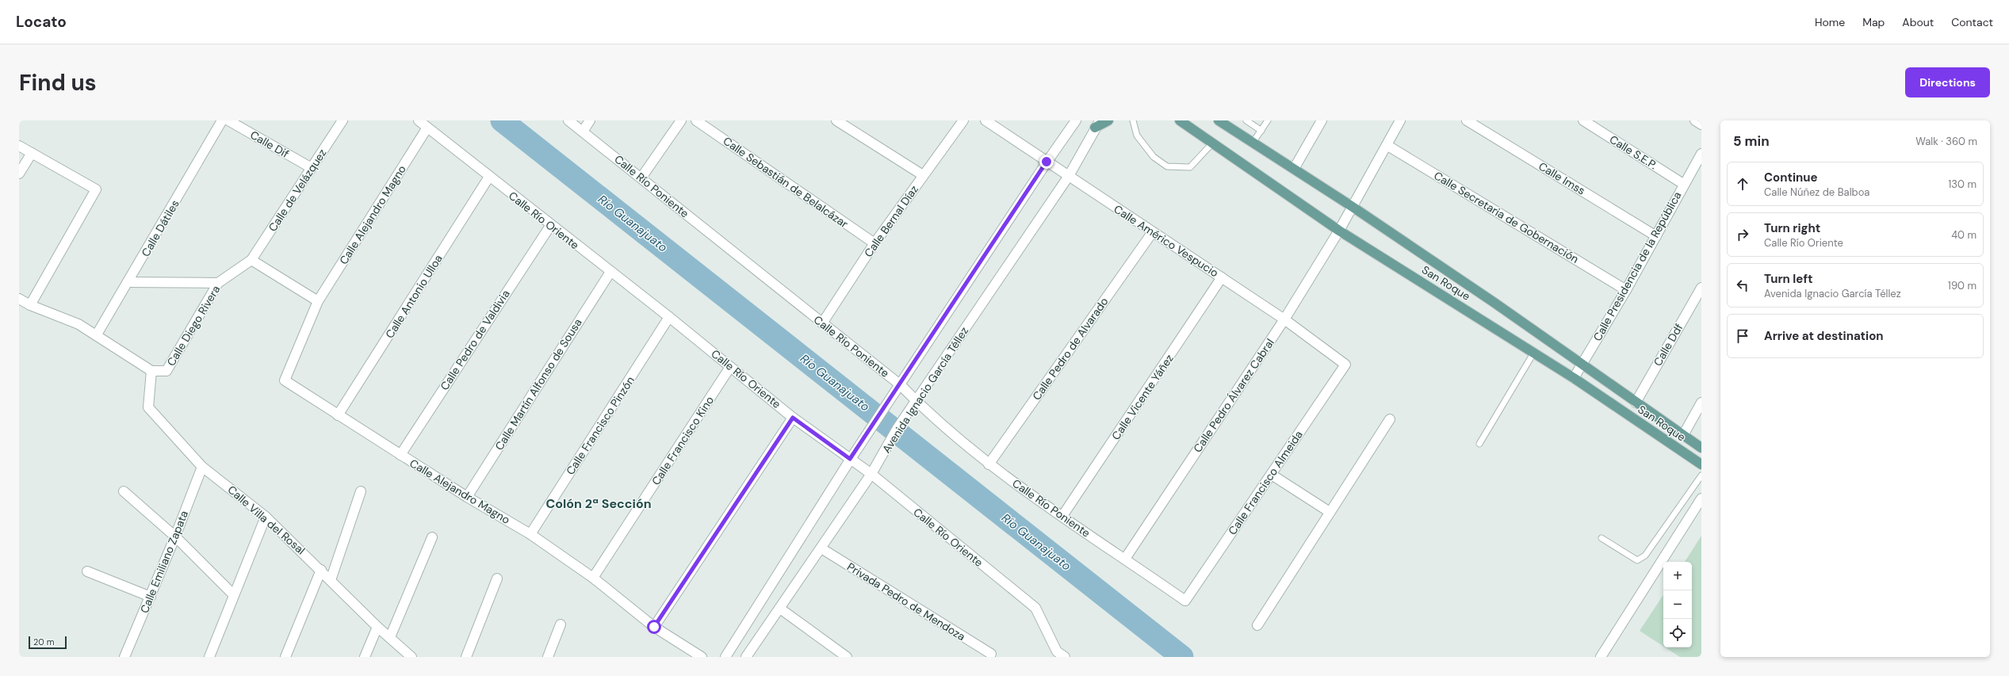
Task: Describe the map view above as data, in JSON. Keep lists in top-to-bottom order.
{
  "streets": {
    "main road": ["San Roque"],
    "street": [
      "Calle Dif",
      "Calle S.E.P.",
      "Calle Imss",
      "Calle Sebastián de Belalcázar",
      "Calle Río Poniente",
      "Calle de Velázquez",
      "Calle Alejandro Magno",
      "Calle Secretaria de Gobernación",
      "Calle Río Oriente",
      "Calle Bernal Díaz",
      "Calle Dátiles",
      "Calle Américo Vespucio",
      "Calle Presidencia de la República",
      "Calle Antonio Ulloa",
      "Calle Diego Rivera",
      "Calle Pedro de Valdivia",
      "Calle Ddf",
      "Calle Pedro de Alvarado",
      "Calle Martín Alfonso de Sousa",
      "Avenida Ignacio García Téllez",
      "Calle Pedro Álvarez Cabral",
      "Calle Vicente Yáñez",
      "Calle Francisco Pinzón",
      "Calle Francisco Kino",
      "Calle Francisco Almeida",
      "Calle Villa del Rosal",
      "Calle Emiliano Zapata",
      "Privada Pedro de Mendoza"
    ]
  },
  "crossings": [
    ["Calle Dif", "Calle de Velázquez"],
    ["Calle S.E.P.", "Calle Presidencia de la República"],
    ["Calle Imss", "Calle Presidencia de la República"],
    ["Calle Sebastián de Belalcázar", "Calle Bernal Díaz"],
    ["Calle Río Poniente", "Calle Bernal Díaz"],
    ["Calle Río Poniente", "Calle Pedro de Alvarado"],
    ["Calle Río Poniente", "Avenida Ignacio García Téllez"],
    ["Calle Río Poniente", "Calle Pedro Álvarez Cabral"],
    ["Calle Río Poniente", "Calle Vicente Yáñez"],
    ["Calle Río Poniente", "Calle Francisco Almeida"],
    ["Calle de Velázquez", "Calle Diego Rivera"],
    ["Calle Alejandro Magno", "Calle Río Oriente"],
    ["Calle Alejandro Magno", "Calle Antonio Ulloa"],
    ["Calle Alejandro Magno", "Calle Pedro de Valdivia"],
    ["Calle Alejandro Magno", "Calle Martín Alfonso de Sousa"],
    ["Calle Alejandro Magno", "Calle Francisco Pinzón"],
    ["Calle Alejandro Magno", "Calle Francisco Kino"],
    ["Calle Secretaria de Gobernación", "Calle Presidencia de la República"],
    ["Calle Secretaria de Gobernación", "Calle Pedro Álvarez Cabral"],
    ["Calle Río Oriente", "Calle Antonio Ulloa"],
    ["Calle Río Oriente", "Calle Pedro de Valdivia"],
    ["Calle Río Oriente", "Calle Martín Alfonso de Sousa"],
    ["Calle Río Oriente", "Avenida Ignacio García Téllez"],
    ["Calle Río Oriente", "Calle Francisco Pinzón"],
    ["Calle Río Oriente", "Calle Francisco Kino"],
    ["Calle Américo Vespucio", "Calle Pedro de Alvarado"],
    ["Calle Américo Vespucio", "Avenida Ignacio García Téllez"],
    ["Calle Américo Vespucio", "Calle Pedro Álvarez Cabral"],
    ["Calle Américo Vespucio", "Calle Vicente Yáñez"],
    ["Calle Américo Vespucio", "Calle Francisco Almeida"],
    ["Calle Presidencia de la República", "San Roque"],
    ["San Roque", "Calle Ddf"],
    ["San Roque", "Calle Pedro Álvarez Cabral"],
    ["Calle Diego Rivera", "Calle Villa del Rosal"],
    ["Avenida Ignacio García Téllez", "Privada Pedro de Mendoza"],
    ["Calle Villa del Rosal", "Calle Emiliano Zapata"]
  ],
  "districts": ["Colón 2ª Sección"],
  "water": ["Río Guanajuato"],
  "scale_bar": "20 m",
  "page": {
    "header": "Locato",
    "nav": [
      "Home",
      "Map",
      "About",
      "Contact"
    ],
    "buttons": "Directions",
    "title": "Find us",
    "heading": ["5 min", "Walk · 360 m"],
    "list": [
      ["Continue", "Calle Núñez de Balboa", "130 m"],
      ["Turn right", "Calle Río Oriente", "40 m"],
      ["Turn left", "Avenida Ignacio García Téllez", "190 m"],
      "Arrive at destination"
    ],
    "map_buttons": ["+", "−"],
    "scale": "20 m"
  }
}
